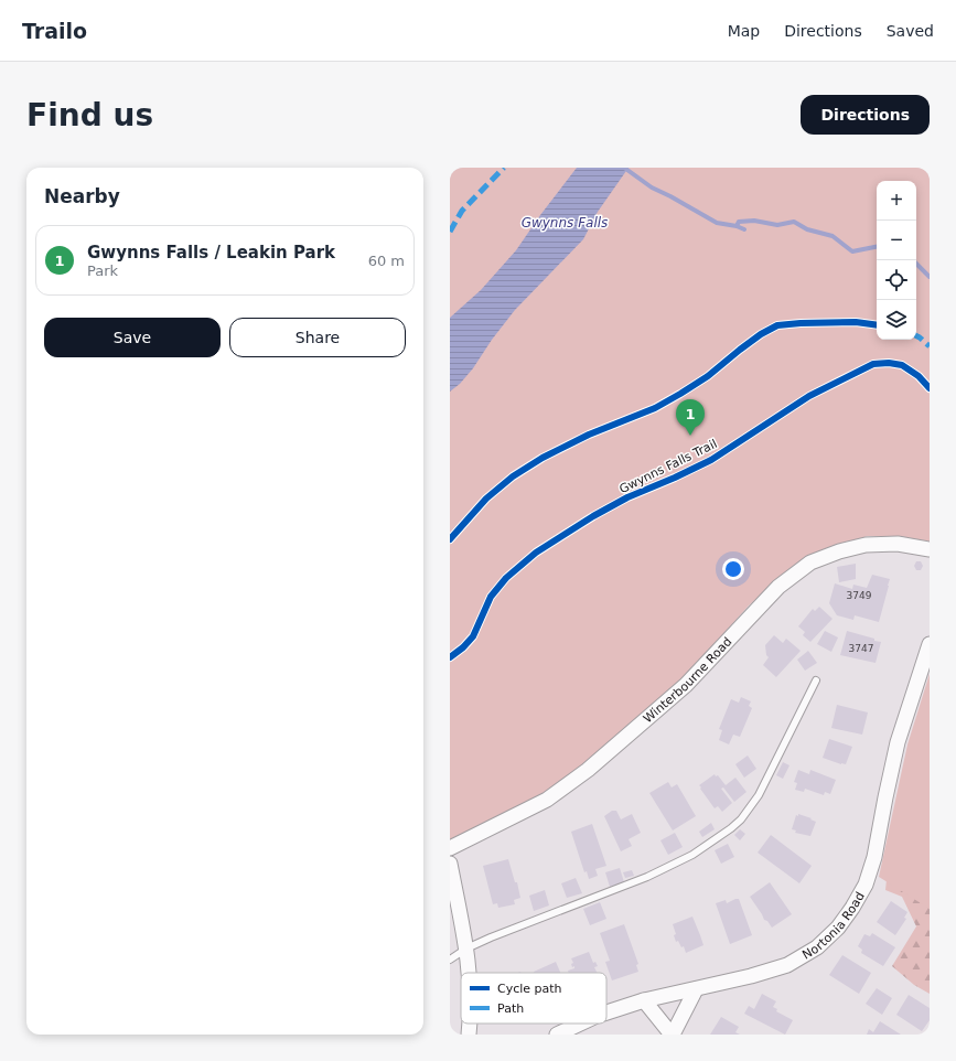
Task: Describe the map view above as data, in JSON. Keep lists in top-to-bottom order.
{
  "streets": {
    "street": ["Winterbourne Road", "Nortonia Road"],
    "cycle path": ["Gwynns Falls Trail"]
  },
  "water": ["Gwynns Falls"],
  "house_numbers": ["3749", "3747"],
  "legend": ["Cycle path", "Path"],
  "page": {
    "header": "Trailo",
    "nav": ["Map", "Directions", "Saved"],
    "buttons": [
      "Directions",
      ["Save", "Share"]
    ],
    "title": "Find us",
    "heading": "Nearby",
    "map_buttons": ["+", "−"],
    "list": [
      {
        "mark": "1",
        "name": "Gwynns Falls / Leakin Park",
        "note": "Park",
        "value": "60 m"
      }
    ],
    "pins": "1"
  }
}
